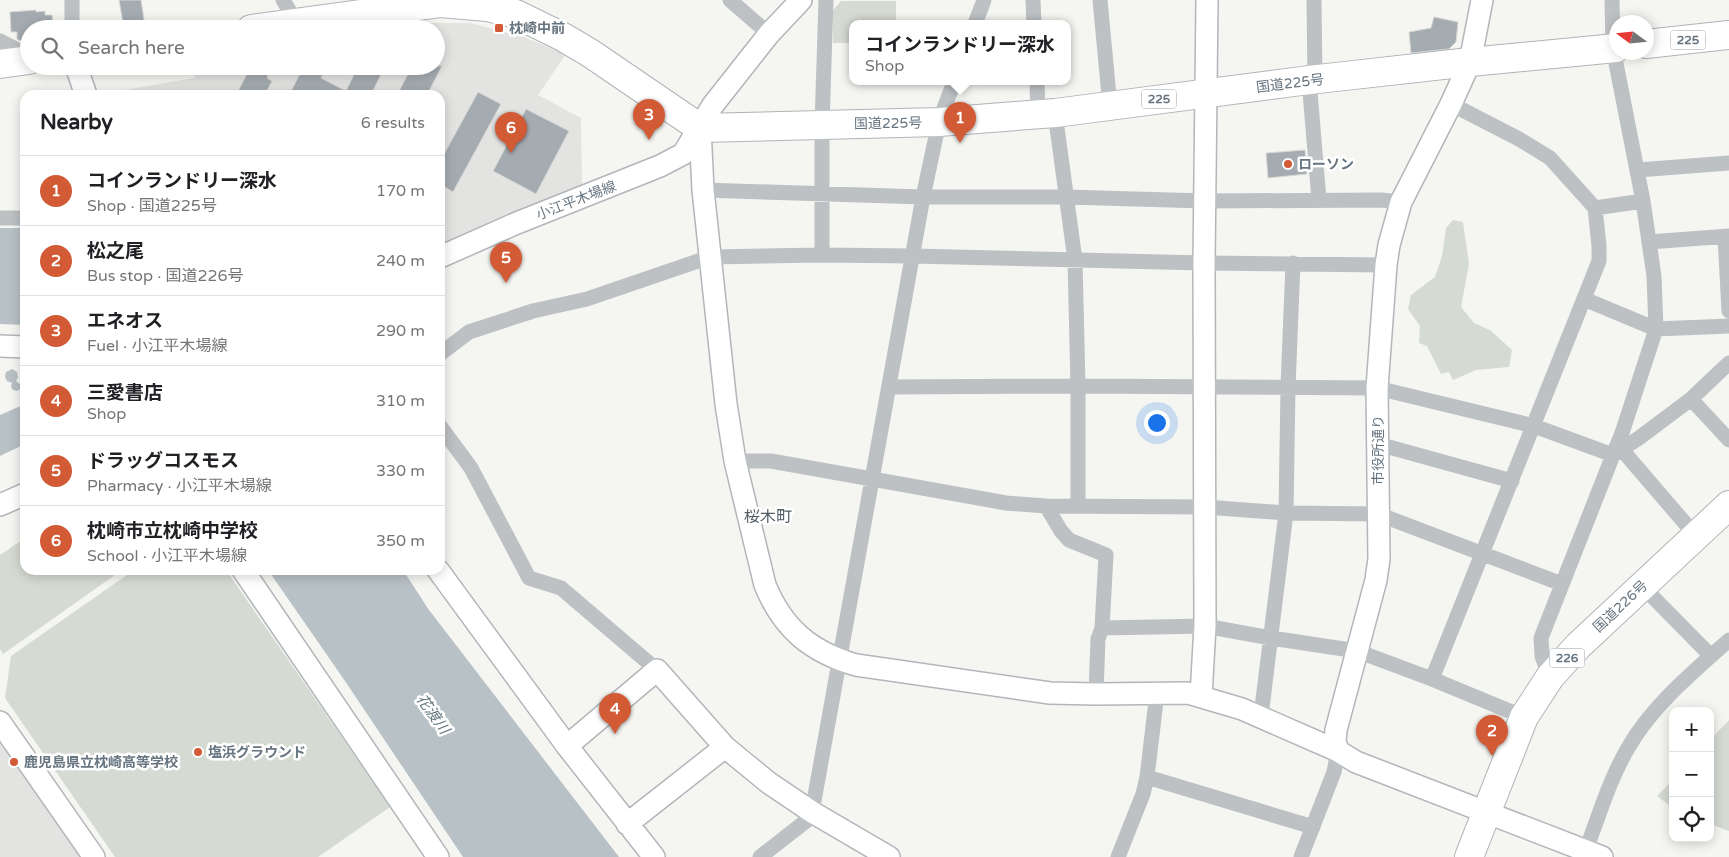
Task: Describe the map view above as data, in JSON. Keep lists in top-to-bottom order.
{
  "streets": {
    "highway": [
      "225",
      "国道225号",
      "国道226号",
      "226"
    ],
    "street": ["小江平木場線", "市役所通り"]
  },
  "crossings": [
    ["国道225号", "小江平木場線"],
    ["国道225号", "市役所通り"]
  ],
  "districts": ["桜木町"],
  "water": ["花渡川"],
  "places": {
    "transit": ["枕崎中前"],
    "other": ["ローソン", "塩浜グラウンド", "鹿児島県立枕崎高等学校"]
  },
  "north": "left",
  "page": {
    "popup": ["コインランドリー深水", "Shop"],
    "search": "Search here",
    "heading": ["Nearby", "6 results"],
    "pins": [
      "3",
      "1",
      "6",
      "5",
      "4",
      "2"
    ],
    "list": [
      {
        "mark": "1",
        "name": "コインランドリー深水",
        "note": "Shop · 国道225号",
        "value": "170 m"
      },
      {
        "mark": "2",
        "name": "松之尾",
        "note": "Bus stop · 国道226号",
        "value": "240 m"
      },
      {
        "mark": "3",
        "name": "エネオス",
        "note": "Fuel · 小江平木場線",
        "value": "290 m"
      },
      {
        "mark": "4",
        "name": "三愛書店",
        "note": "Shop",
        "value": "310 m"
      },
      {
        "mark": "5",
        "name": "ドラッグコスモス",
        "note": "Pharmacy · 小江平木場線",
        "value": "330 m"
      },
      {
        "mark": "6",
        "name": "枕崎市立枕崎中学校",
        "note": "School · 小江平木場線",
        "value": "350 m"
      }
    ],
    "map_buttons": ["+", "−"]
  }
}
